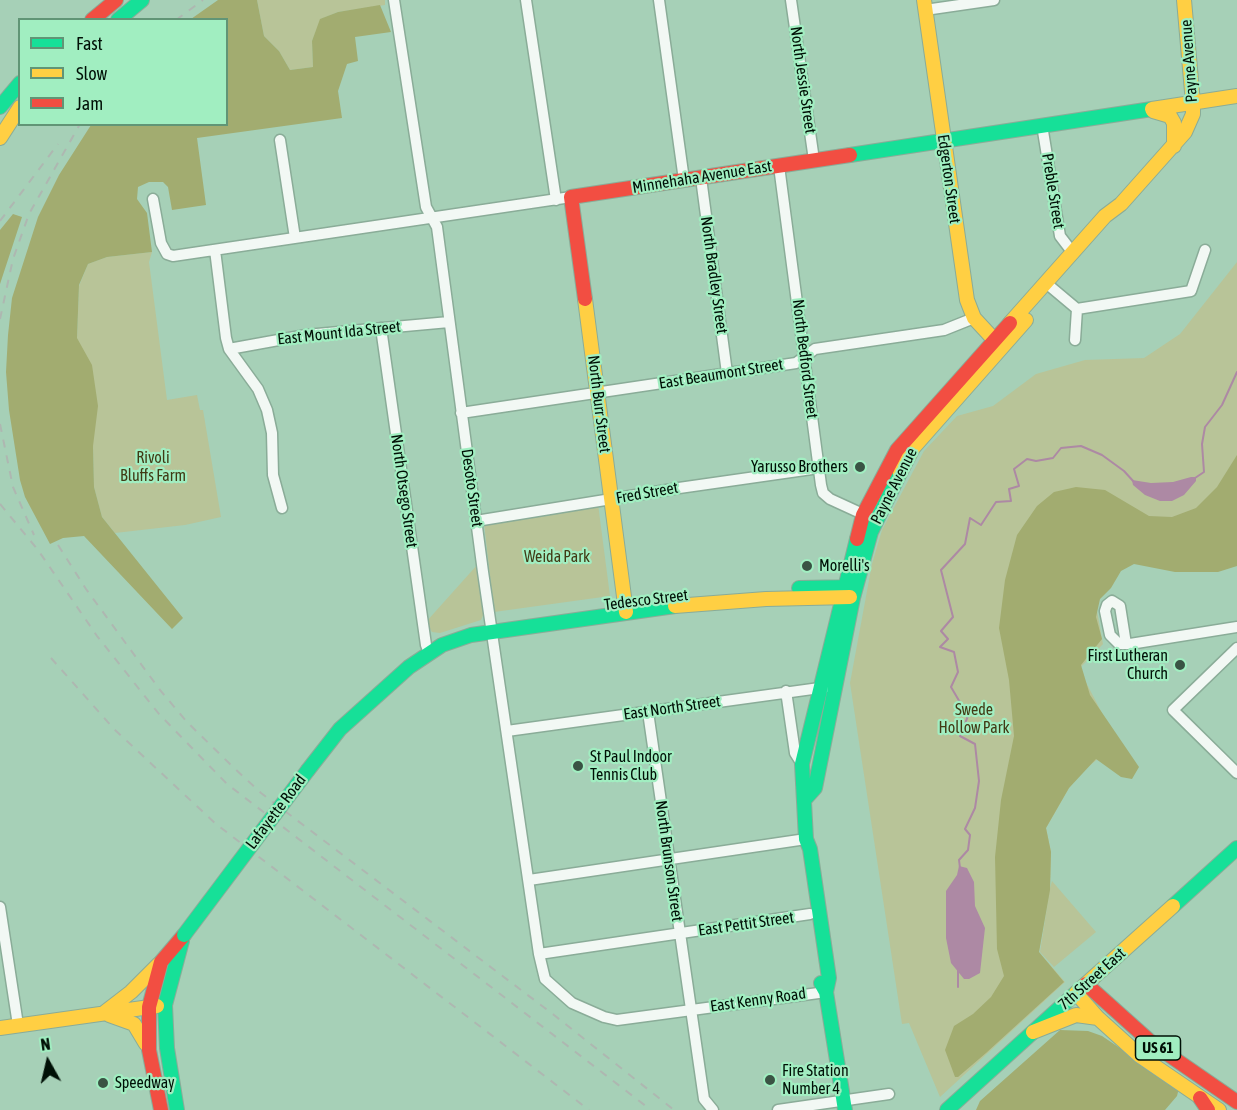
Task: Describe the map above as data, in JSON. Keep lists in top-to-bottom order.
{
  "streets": {
    "street": [
      "Payne Avenue",
      "North Jessie Street",
      "Minnehaha Avenue East",
      "Edgerton Street",
      "Preble Street",
      "North Bradley Street",
      "East Mount Ida Street",
      "North Bedford Street",
      "East Beaumont Street",
      "North Burr Street",
      "Desoto Street",
      "North Otsego Street",
      "Fred Street",
      "Tedesco Street",
      "East North Street",
      "Lafayette Road",
      "North Brunson Street",
      "East Pettit Street",
      "7th Street East",
      "East Kenny Road",
      "US 61"
    ]
  },
  "crossings": [
    ["Payne Avenue", "Minnehaha Avenue East"],
    ["Payne Avenue", "Edgerton Street"],
    ["Payne Avenue", "Preble Street"],
    ["Payne Avenue", "North Bedford Street"],
    ["Payne Avenue", "Tedesco Street"],
    ["Payne Avenue", "East North Street"],
    ["Payne Avenue", "East Pettit Street"],
    ["Payne Avenue", "East Kenny Road"],
    ["North Jessie Street", "Minnehaha Avenue East"],
    ["Minnehaha Avenue East", "Edgerton Street"],
    ["Minnehaha Avenue East", "Preble Street"],
    ["Minnehaha Avenue East", "North Bradley Street"],
    ["Minnehaha Avenue East", "North Bedford Street"],
    ["Minnehaha Avenue East", "North Burr Street"],
    ["Minnehaha Avenue East", "Desoto Street"],
    ["Edgerton Street", "East Beaumont Street"],
    ["North Bradley Street", "East Beaumont Street"],
    ["East Mount Ida Street", "Desoto Street"],
    ["East Mount Ida Street", "North Otsego Street"],
    ["North Bedford Street", "East Beaumont Street"],
    ["North Bedford Street", "Fred Street"],
    ["East Beaumont Street", "North Burr Street"],
    ["East Beaumont Street", "Desoto Street"],
    ["North Burr Street", "Fred Street"],
    ["North Burr Street", "Tedesco Street"],
    ["Desoto Street", "Fred Street"],
    ["Desoto Street", "Tedesco Street"],
    ["Desoto Street", "East North Street"],
    ["Desoto Street", "East Pettit Street"],
    ["Desoto Street", "East Kenny Road"],
    ["North Otsego Street", "Lafayette Road"],
    ["Tedesco Street", "Lafayette Road"],
    ["East North Street", "North Brunson Street"],
    ["North Brunson Street", "East Pettit Street"],
    ["North Brunson Street", "East Kenny Road"],
    ["7th Street East", "US 61"]
  ],
  "parks": ["Rivoli Bluffs Farm", "Weida Park", "Swede Hollow Park"],
  "places": [
    "Yarusso Brothers",
    "Morelli's",
    "First Lutheran Church",
    "St Paul Indoor Tennis Club",
    "Fire Station Number 4",
    "Speedway"
  ],
  "legend": ["Fast", "Slow", "Jam"],
  "north": "top"
}
